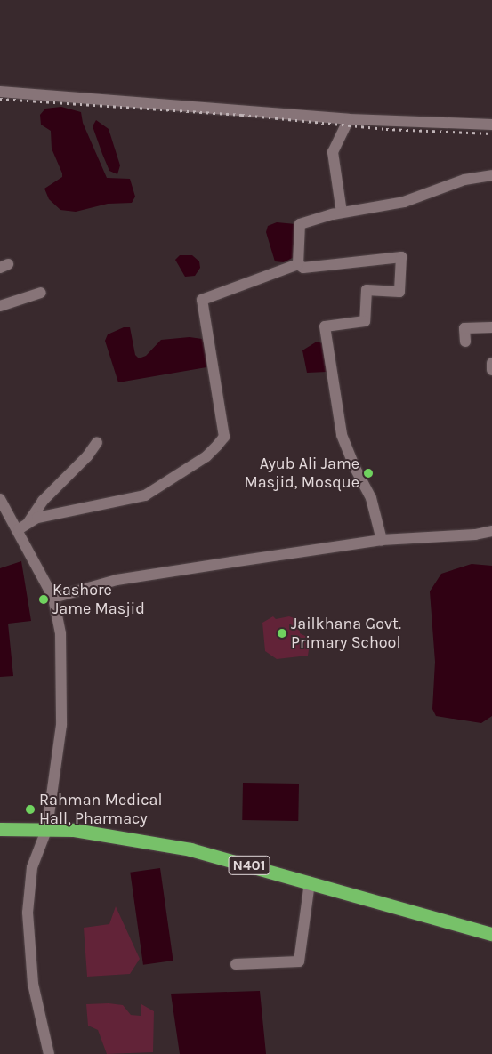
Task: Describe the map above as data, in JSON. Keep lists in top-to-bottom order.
{
  "streets": {
    "highway": ["N401"]
  },
  "places": [
    "Ayub Ali Jame Masjid, Mosque",
    "Kashore Jame Masjid",
    "Jailkhana Govt. Primary School",
    "Rahman Medical Hall, Pharmacy"
  ]
}
